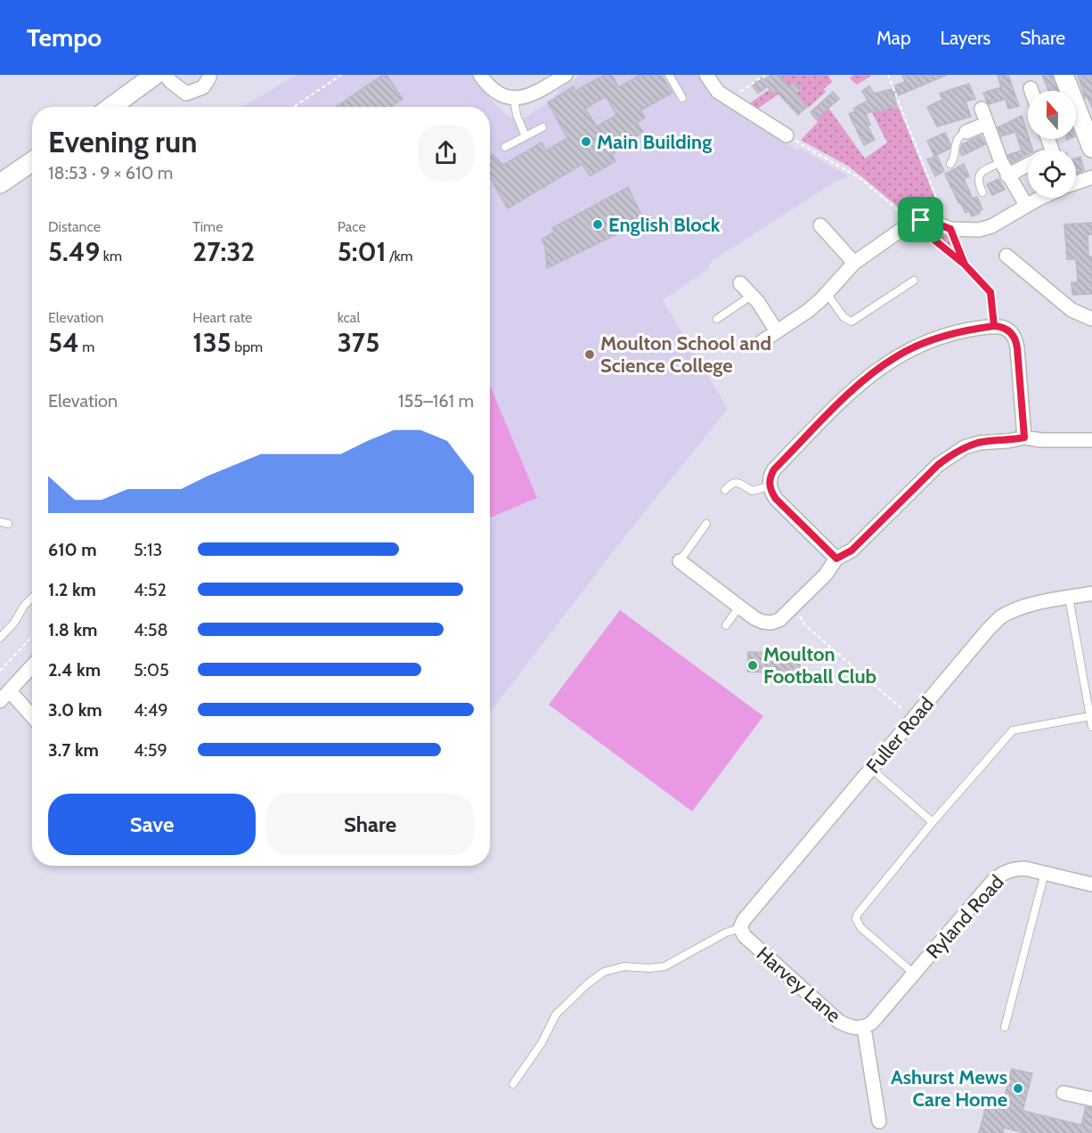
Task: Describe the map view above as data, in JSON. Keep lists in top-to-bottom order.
{
  "streets": {
    "street": ["Fuller Road", "Ryland Road", "Harvey Lane"]
  },
  "crossings": [
    ["Fuller Road", "Harvey Lane"],
    ["Ryland Road", "Harvey Lane"]
  ],
  "places": [
    "Main Building",
    "English Block",
    "Moulton School and Science College",
    "Moulton Football Club",
    "Ashurst Mews Care Home"
  ],
  "north": "top",
  "page": {
    "header": "Tempo",
    "nav": ["Map", "Layers", "Share"],
    "heading": ["Evening run", "18:53 · 9 × 610 m"],
    "stats": [
      ["Distance", "5.49 km"],
      ["Time", "27:32"],
      ["Pace", "5:01 /km"],
      ["Elevation", "54 m"],
      ["Heart rate", "135 bpm"],
      ["kcal", "375"]
    ],
    "chart": ["Elevation", "155–161 m"],
    "list": [
      {
        "name": "610 m",
        "note": "5:13"
      },
      {
        "name": "1.2 km",
        "note": "4:52"
      },
      {
        "name": "1.8 km",
        "note": "4:58"
      },
      {
        "name": "2.4 km",
        "note": "5:05"
      },
      {
        "name": "3.0 km",
        "note": "4:49"
      },
      {
        "name": "3.7 km",
        "note": "4:59"
      }
    ],
    "buttons": ["Save", "Share"]
  }
}
